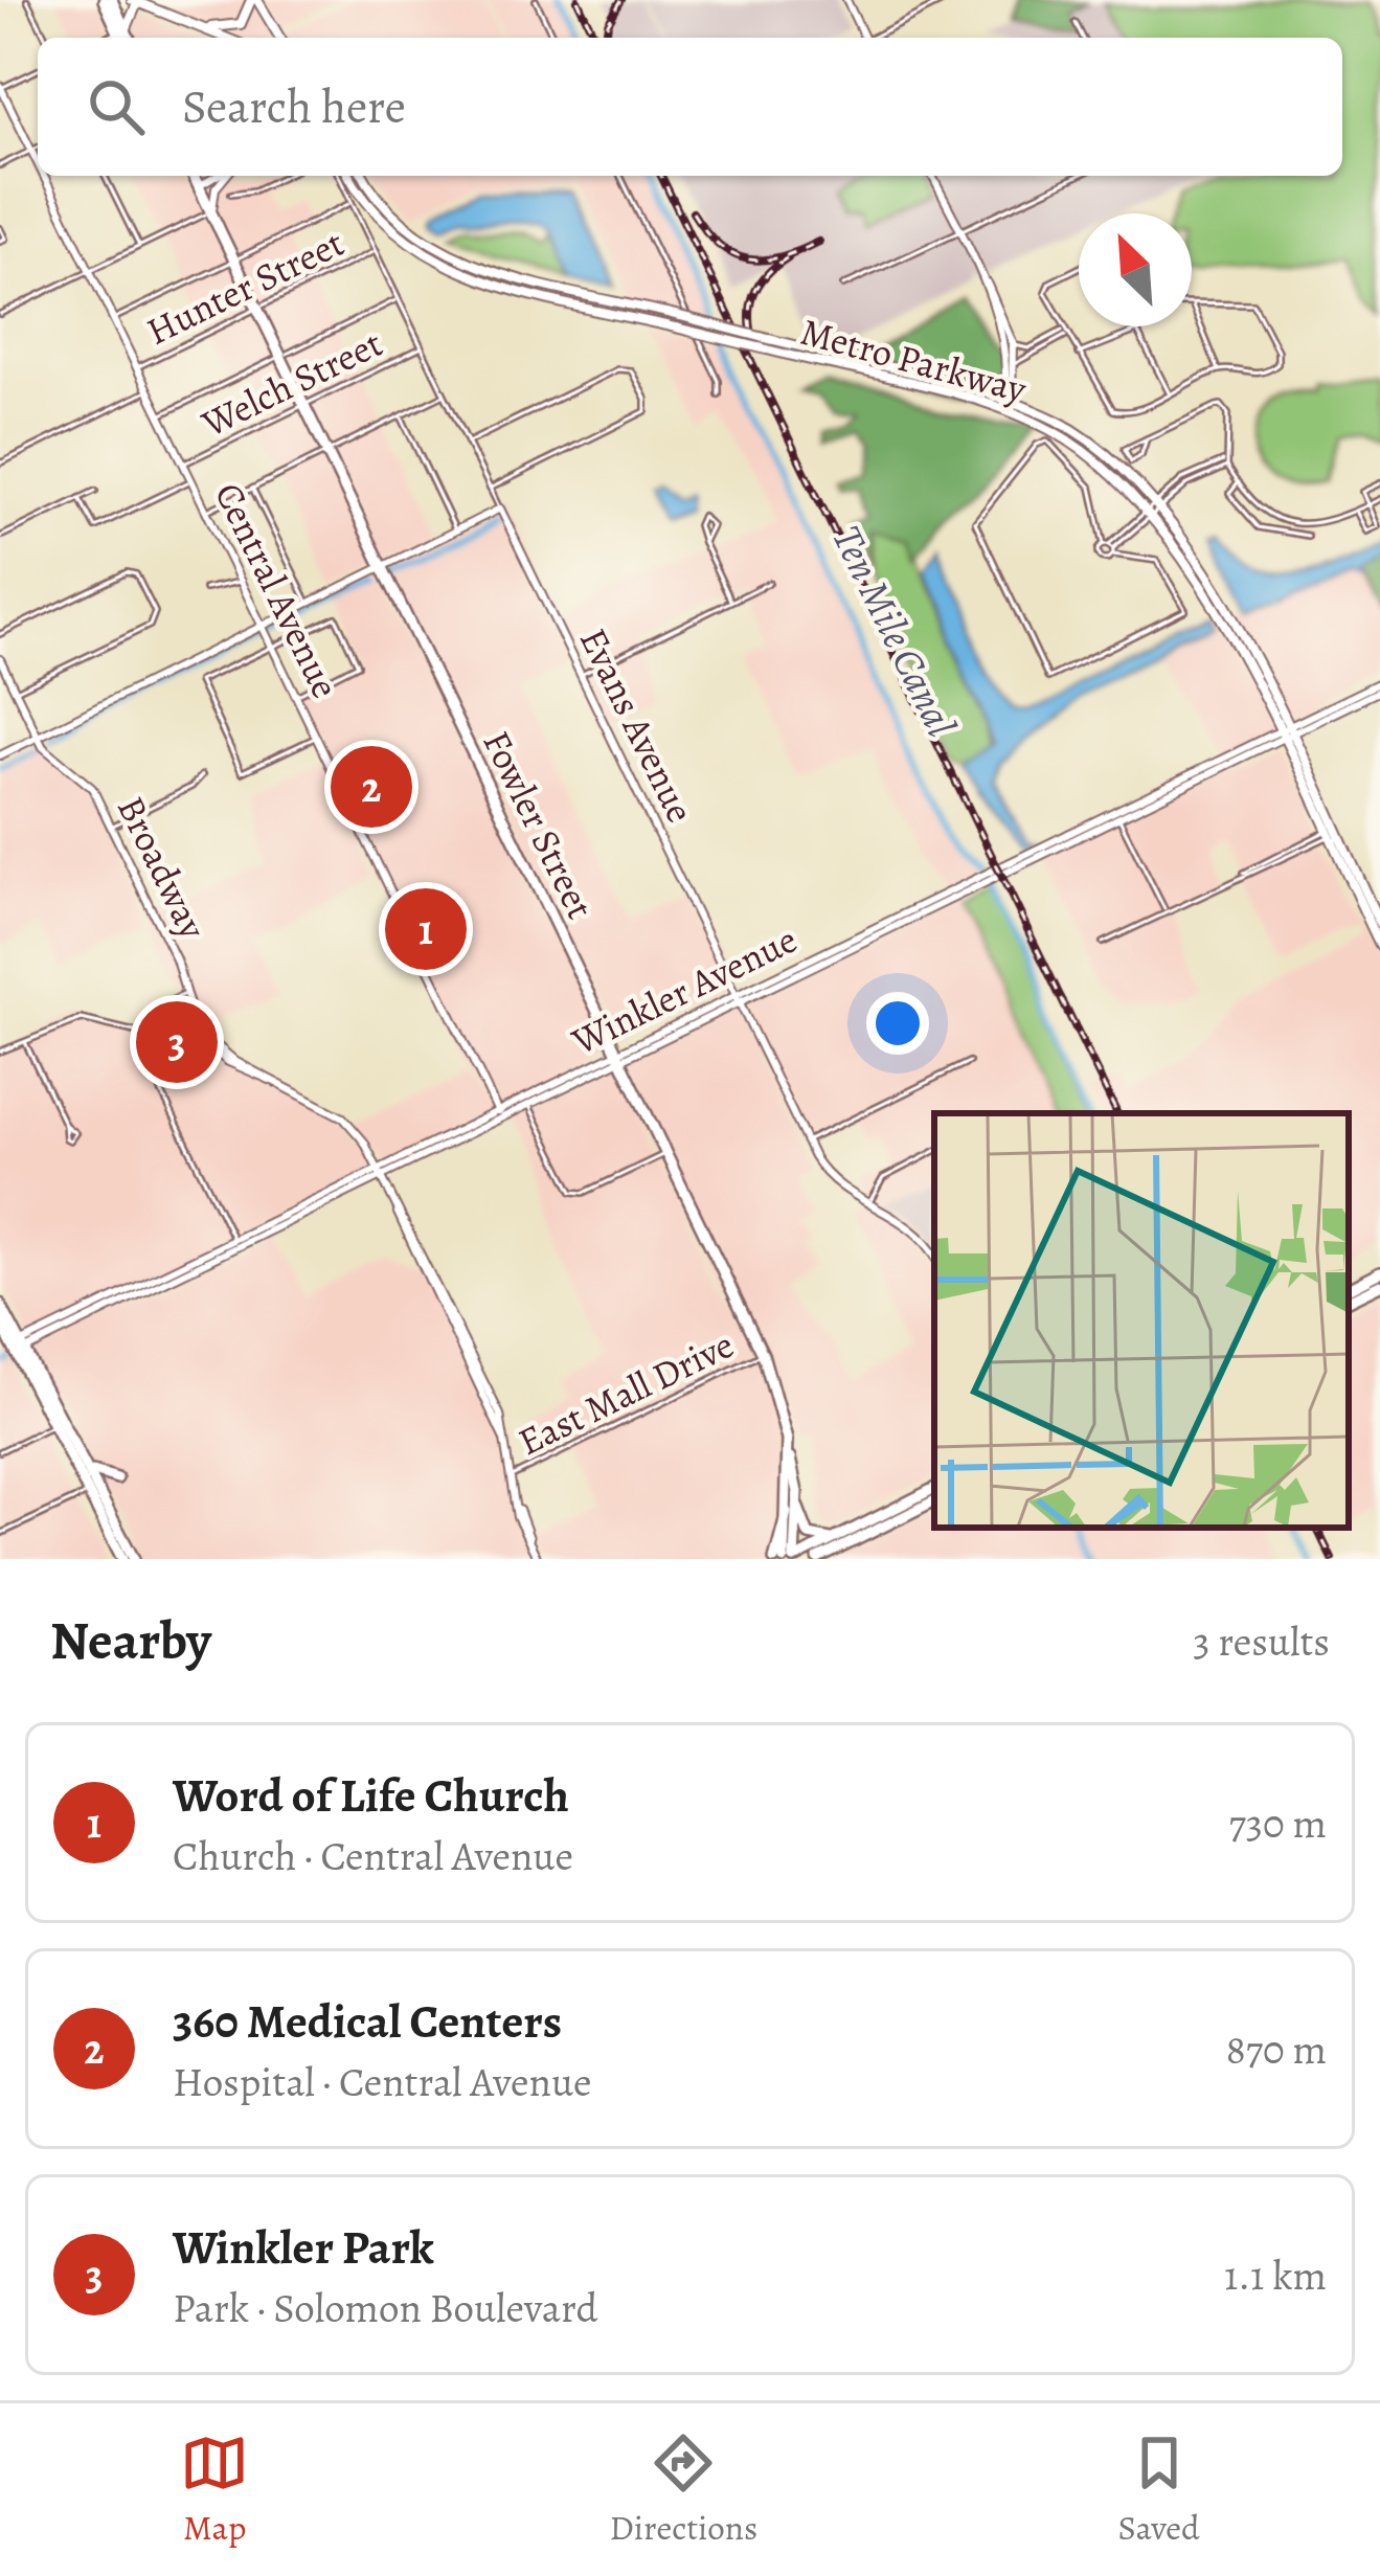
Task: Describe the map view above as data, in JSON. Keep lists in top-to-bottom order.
{
  "streets": {
    "main road": ["Metro Parkway", "Fowler Street"],
    "street": [
      "Hunter Street",
      "Welch Street",
      "Central Avenue",
      "Evans Avenue",
      "Broadway",
      "Winkler Avenue",
      "East Mall Drive"
    ]
  },
  "crossings": [
    ["Hunter Street", "Central Avenue"],
    ["Hunter Street", "Evans Avenue"],
    ["Hunter Street", "Fowler Street"],
    ["Metro Parkway", "Winkler Avenue"],
    ["Welch Street", "Central Avenue"],
    ["Welch Street", "Evans Avenue"],
    ["Welch Street", "Fowler Street"],
    ["Central Avenue", "Winkler Avenue"],
    ["Evans Avenue", "Winkler Avenue"],
    ["Fowler Street", "Winkler Avenue"],
    ["Fowler Street", "East Mall Drive"]
  ],
  "water": ["Ten Mile Canal"],
  "north": "top left",
  "page": {
    "search": "Search here",
    "pins": ["2", "1", "3"],
    "heading": ["Nearby", "3 results"],
    "list": [
      {
        "mark": "1",
        "name": "Word of Life Church",
        "note": "Church · Central Avenue",
        "value": "730 m"
      },
      {
        "mark": "2",
        "name": "360 Medical Centers",
        "note": "Hospital · Central Avenue",
        "value": "870 m"
      },
      {
        "mark": "3",
        "name": "Winkler Park",
        "note": "Park · Solomon Boulevard",
        "value": "1.1 km"
      }
    ],
    "nav": ["Map", "Directions", "Saved"]
  }
}
